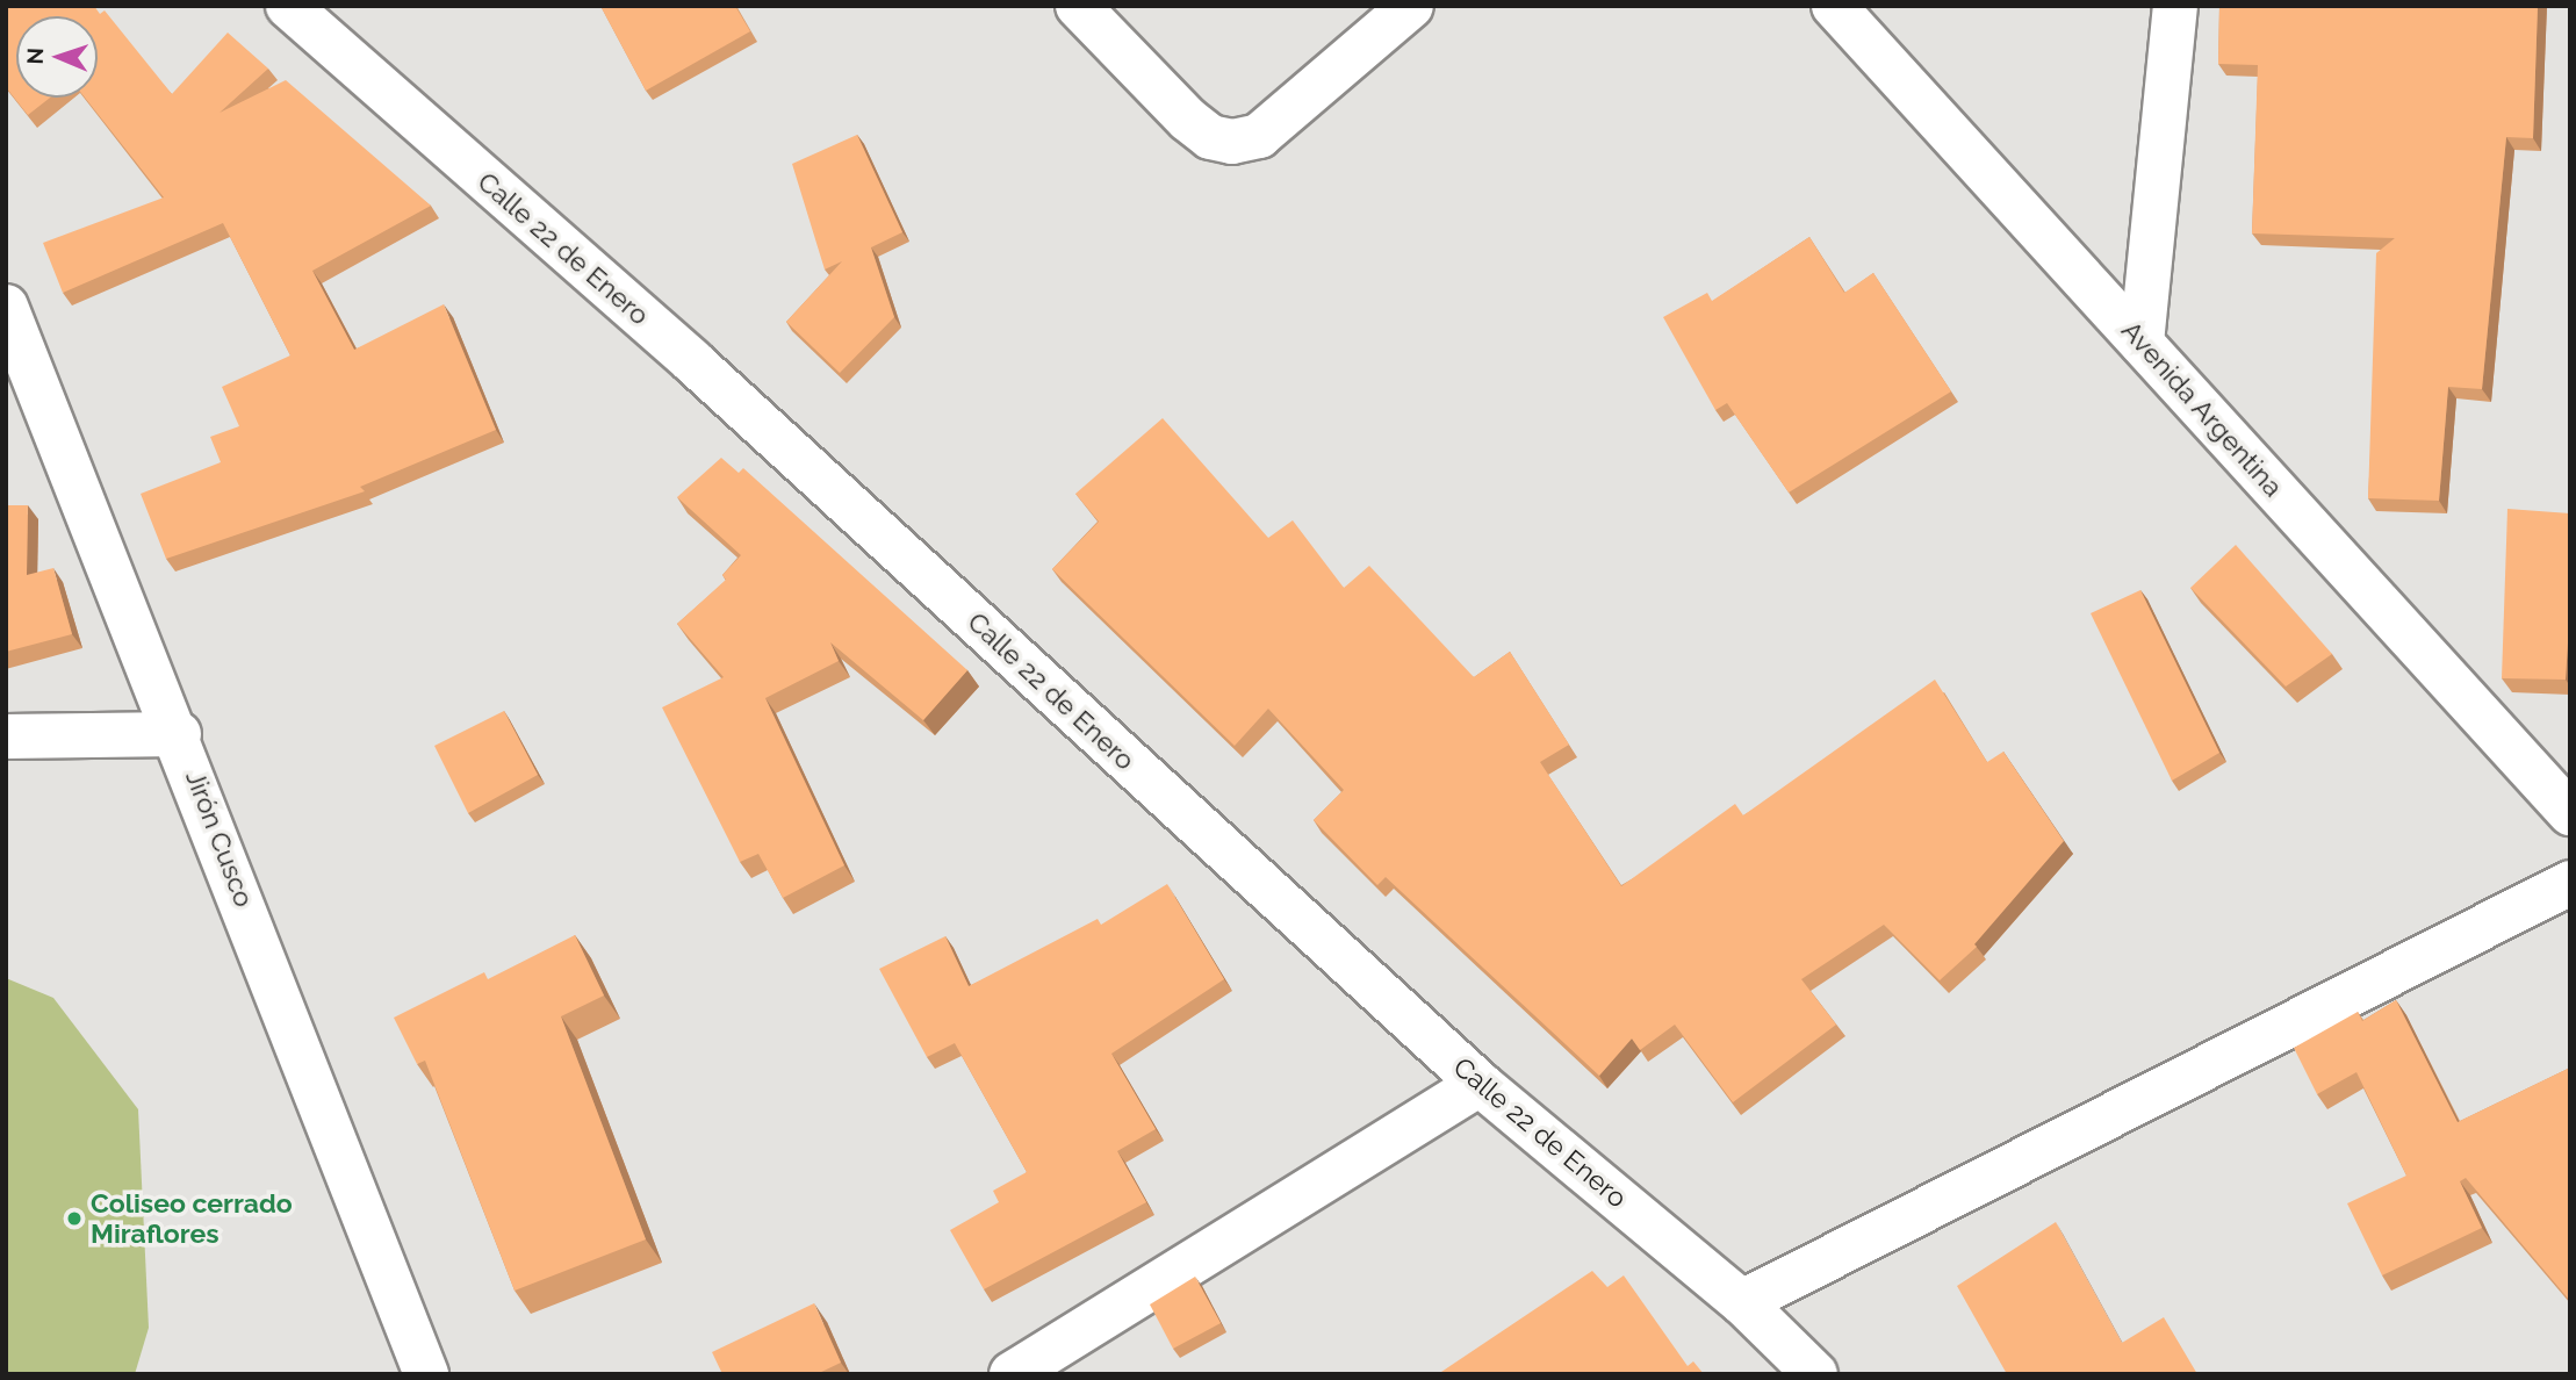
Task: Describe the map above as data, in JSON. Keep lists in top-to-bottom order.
{
  "streets": {
    "street": ["Calle 22 de Enero", "Avenida Argentina", "Jirón Cusco"]
  },
  "places": ["Coliseo cerrado Miraflores"],
  "north": "left"
}
